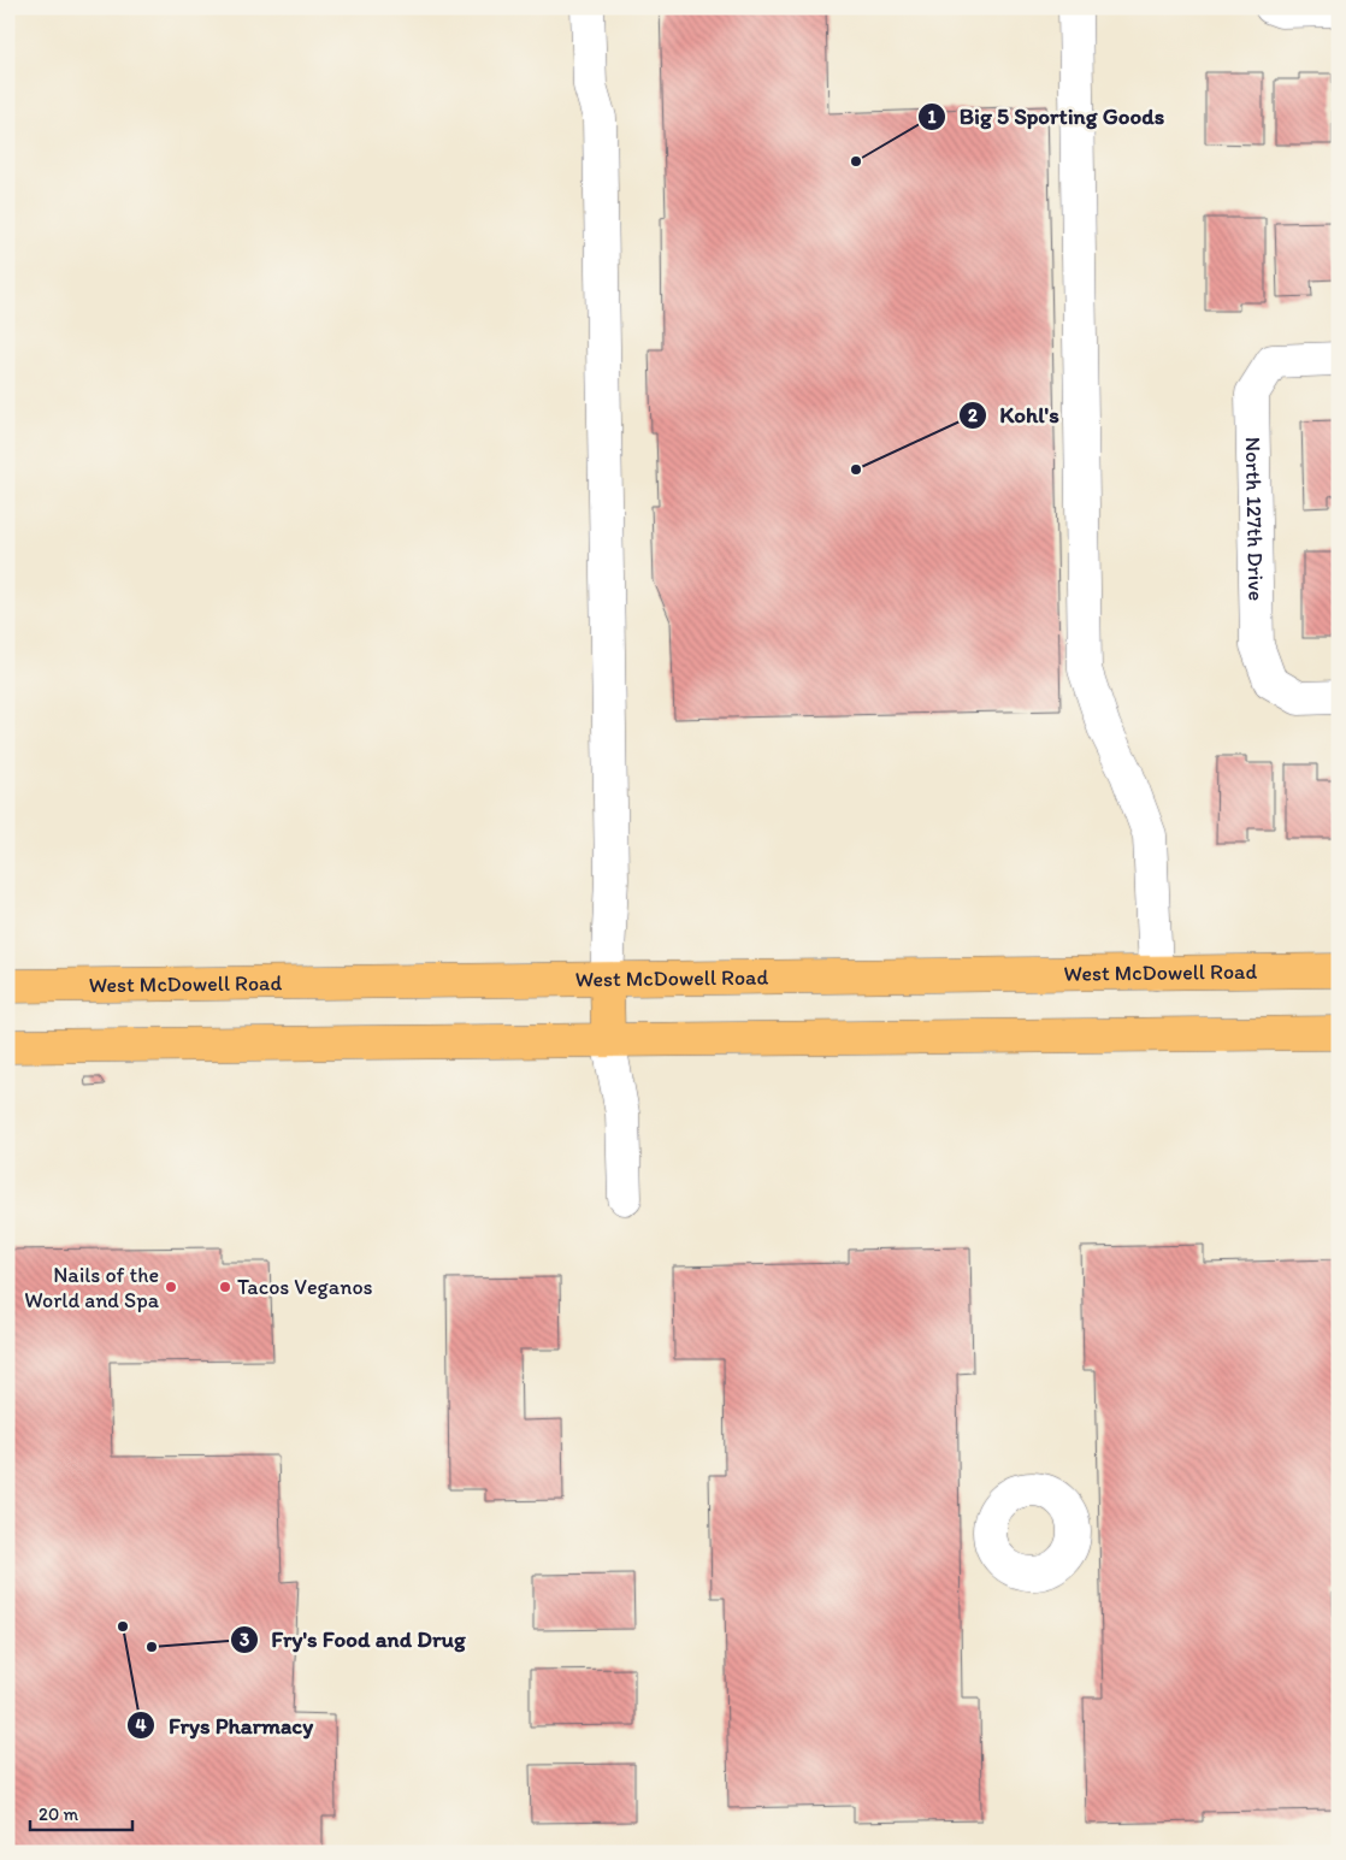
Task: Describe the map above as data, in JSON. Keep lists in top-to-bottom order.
{
  "streets": {
    "main road": ["West McDowell Road"],
    "street": ["North 127th Drive"]
  },
  "places": [
    "Big 5 Sporting Goods",
    "Kohl's",
    "Nails of the World and Spa",
    "Tacos Veganos",
    "Frys Pharmacy",
    "Fry's Food and Drug"
  ],
  "scale_bar": "20 m"
}
